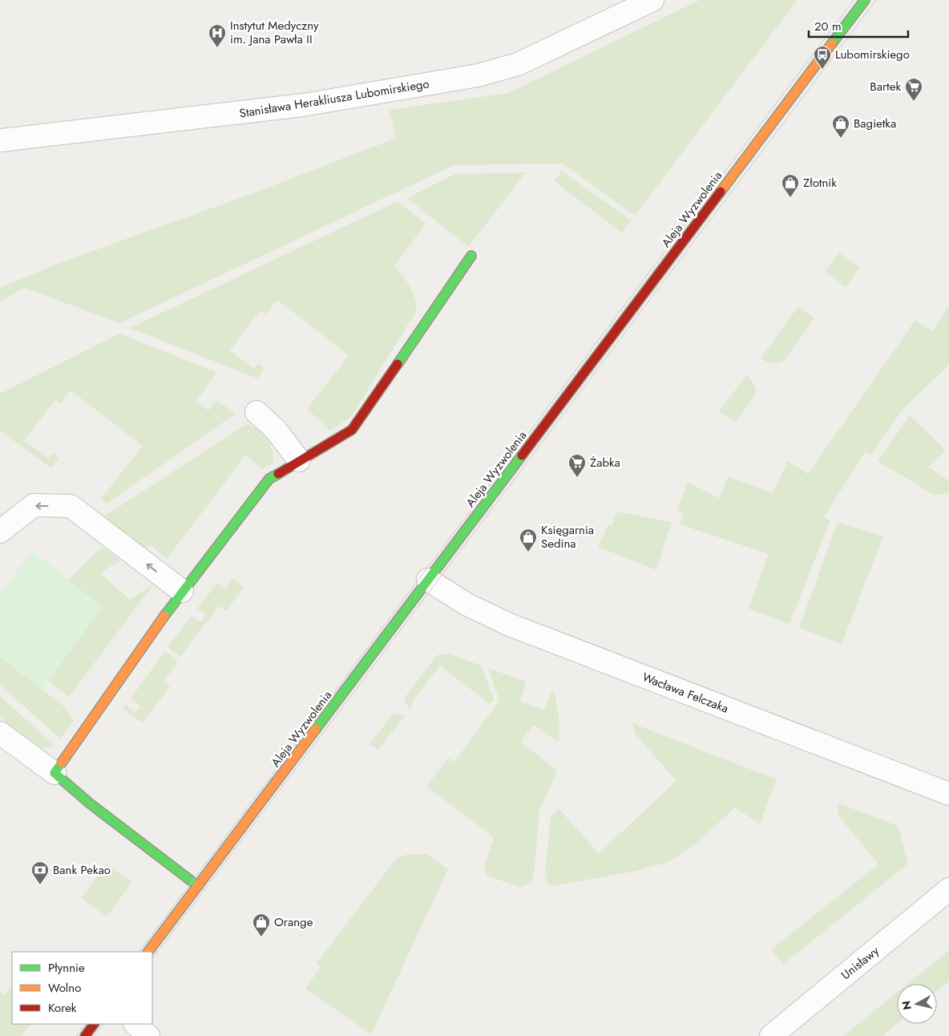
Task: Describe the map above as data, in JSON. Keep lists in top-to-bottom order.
{
  "streets": {
    "street": [
      "Stanisława Herakliusza Lubomirskiego",
      "Aleja Wyzwolenia",
      "Wacława Felczaka",
      "Unisławy"
    ]
  },
  "crossings": [
    ["Aleja Wyzwolenia", "Wacława Felczaka"]
  ],
  "places": {
    "hospital": ["Instytut Medyczny im. Jana Pawła II"],
    "bus stop": ["Lubomirskiego"],
    "supermarket": ["Bartek", "Żabka"],
    "shop": [
      "Bagietka",
      "Złotnik",
      "Księgarnia Sedina",
      "Orange"
    ],
    "bank": ["Bank Pekao"]
  },
  "legend": ["Płynnie", "Wolno", "Korek"],
  "scale_bar": "20 m",
  "north": "left"
}
